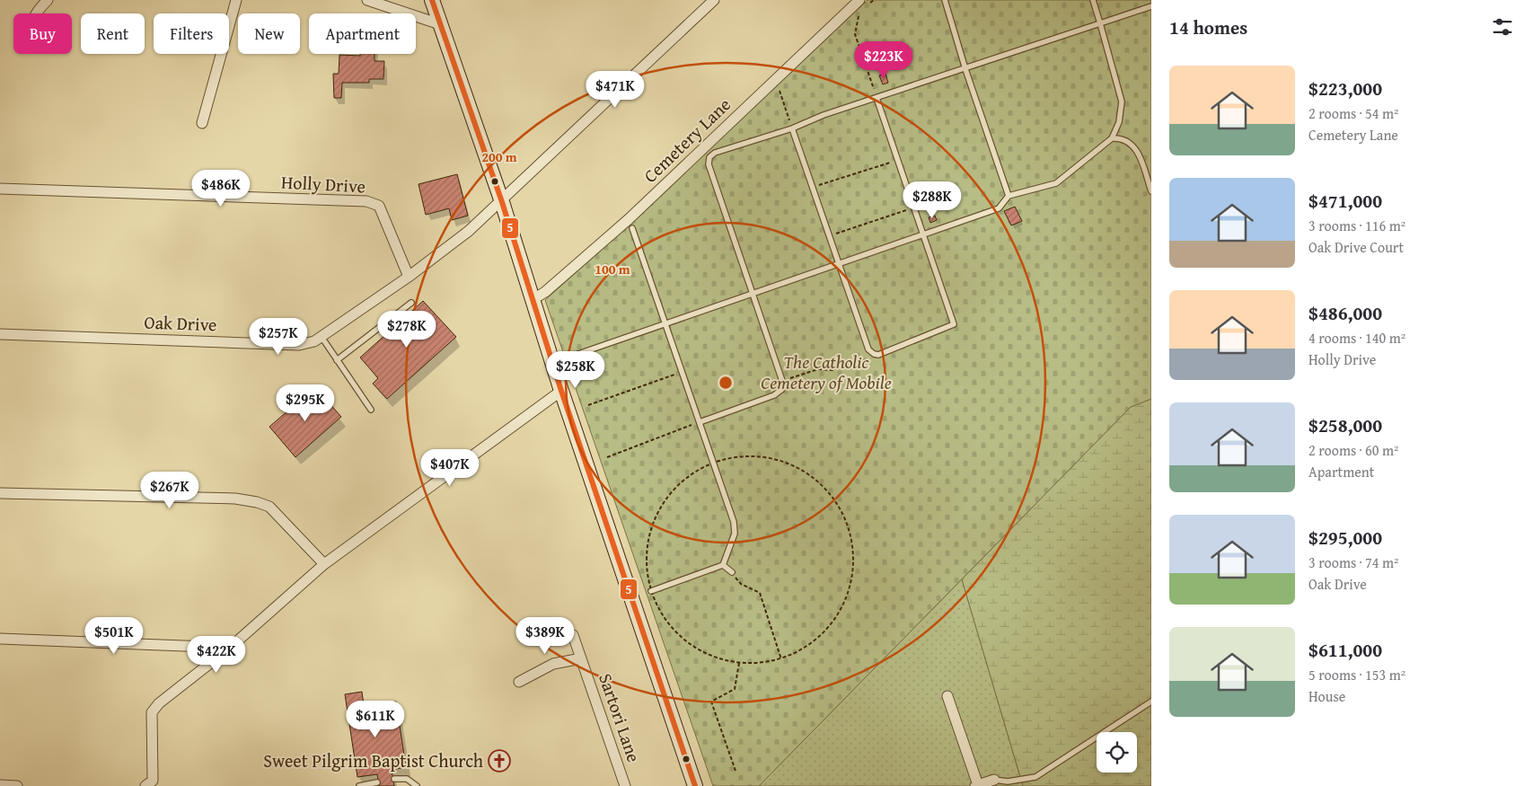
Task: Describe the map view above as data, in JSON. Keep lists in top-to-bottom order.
{
  "streets": {
    "street": [
      "Cemetery Lane",
      "Holly Drive",
      "Oak Drive",
      "Sartori Lane"
    ]
  },
  "crossings": [
    ["Holly Drive", "Oak Drive"]
  ],
  "parks": ["The Catholic Cemetery of Mobile"],
  "places": {
    "church": ["Sweet Pilgrim Baptist Church"]
  },
  "lines": ["transit line 5"],
  "page": {
    "heading": "14 homes",
    "chip": [
      "Buy",
      "Rent",
      "Filters",
      "New",
      "Apartment"
    ],
    "price": [
      "$223K",
      "$471K",
      "$486K",
      "$288K",
      "$278K",
      "$257K",
      "$258K",
      "$295K",
      "$407K",
      "$267K",
      "$501K",
      "$389K",
      "$422K",
      "$611K"
    ],
    "list": [
      {
        "name": "$223,000",
        "note": "2 rooms · 54 m² · Cemetery Lane"
      },
      {
        "name": "$471,000",
        "note": "3 rooms · 116 m² · Oak Drive Court"
      },
      {
        "name": "$486,000",
        "note": "4 rooms · 140 m² · Holly Drive"
      },
      {
        "name": "$258,000",
        "note": "2 rooms · 60 m² · Apartment"
      },
      {
        "name": "$295,000",
        "note": "3 rooms · 74 m² · Oak Drive"
      },
      {
        "name": "$611,000",
        "note": "5 rooms · 153 m² · House"
      }
    ]
  },
  "rings": ["200 m", "100 m"]
}
